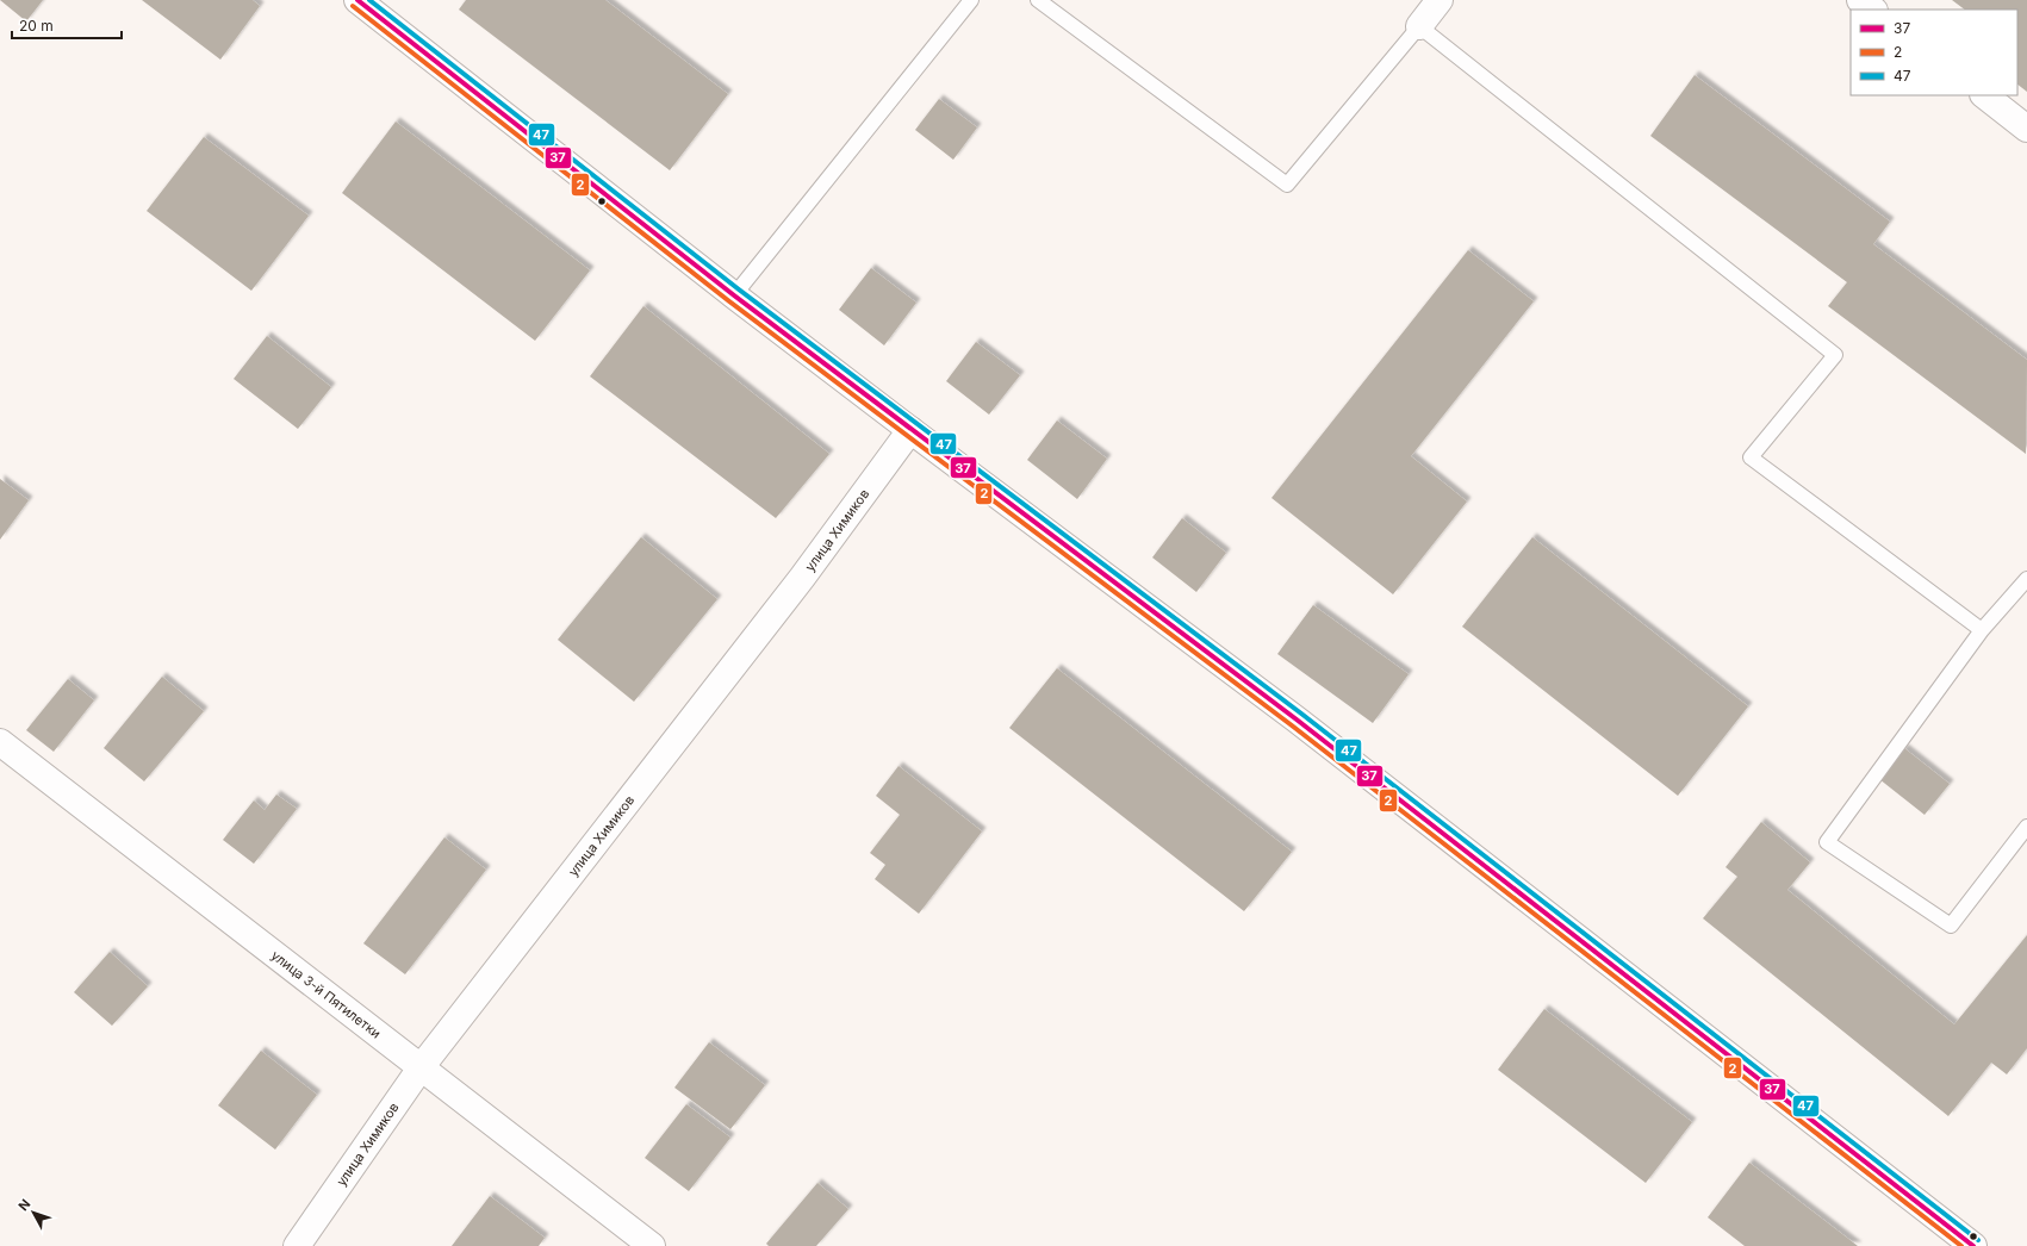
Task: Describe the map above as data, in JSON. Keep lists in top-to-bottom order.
{
  "streets": {
    "street": ["улица Химиков", "улица 3-й Пятилетки"]
  },
  "crossings": [
    ["улица Химиков", "улица 3-й Пятилетки"]
  ],
  "lines": ["transit line 37", "transit line 47", "transit line 2"],
  "legend": ["37", "2", "47"],
  "scale_bar": "20 m",
  "north": "top left"
}
